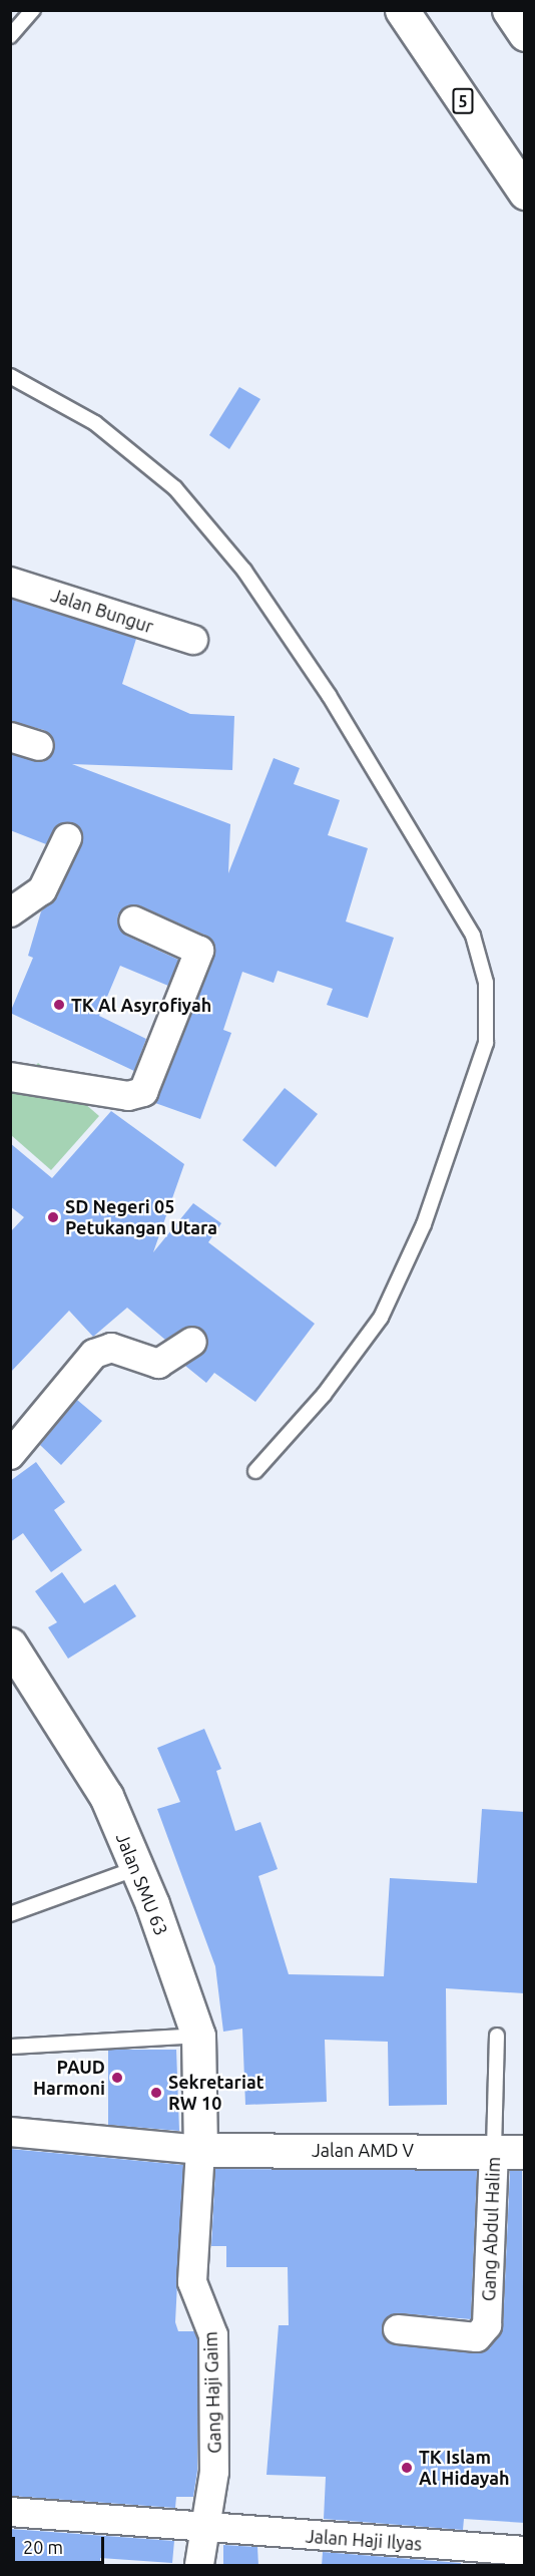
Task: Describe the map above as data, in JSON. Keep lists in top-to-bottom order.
{
  "streets": {
    "main road": ["5", "Jalan SMU 63", "Jalan AMD V"],
    "street": [
      "Jalan Bungur",
      "Gang Abdul Halim",
      "Gang Haji Gaim",
      "Jalan Haji Ilyas"
    ]
  },
  "crossings": [
    ["Jalan SMU 63", "Jalan AMD V"],
    ["Jalan SMU 63", "Gang Haji Gaim"],
    ["Jalan AMD V", "Gang Abdul Halim"],
    ["Jalan AMD V", "Gang Haji Gaim"],
    ["Gang Haji Gaim", "Jalan Haji Ilyas"]
  ],
  "places": [
    "TK Al Asyrofiyah",
    "SD Negeri 05 Petukangan Utara",
    "PAUD Harmoni",
    "Sekretariat RW 10",
    "TK Islam Al Hidayah"
  ],
  "scale_bar": "20 m"
}
